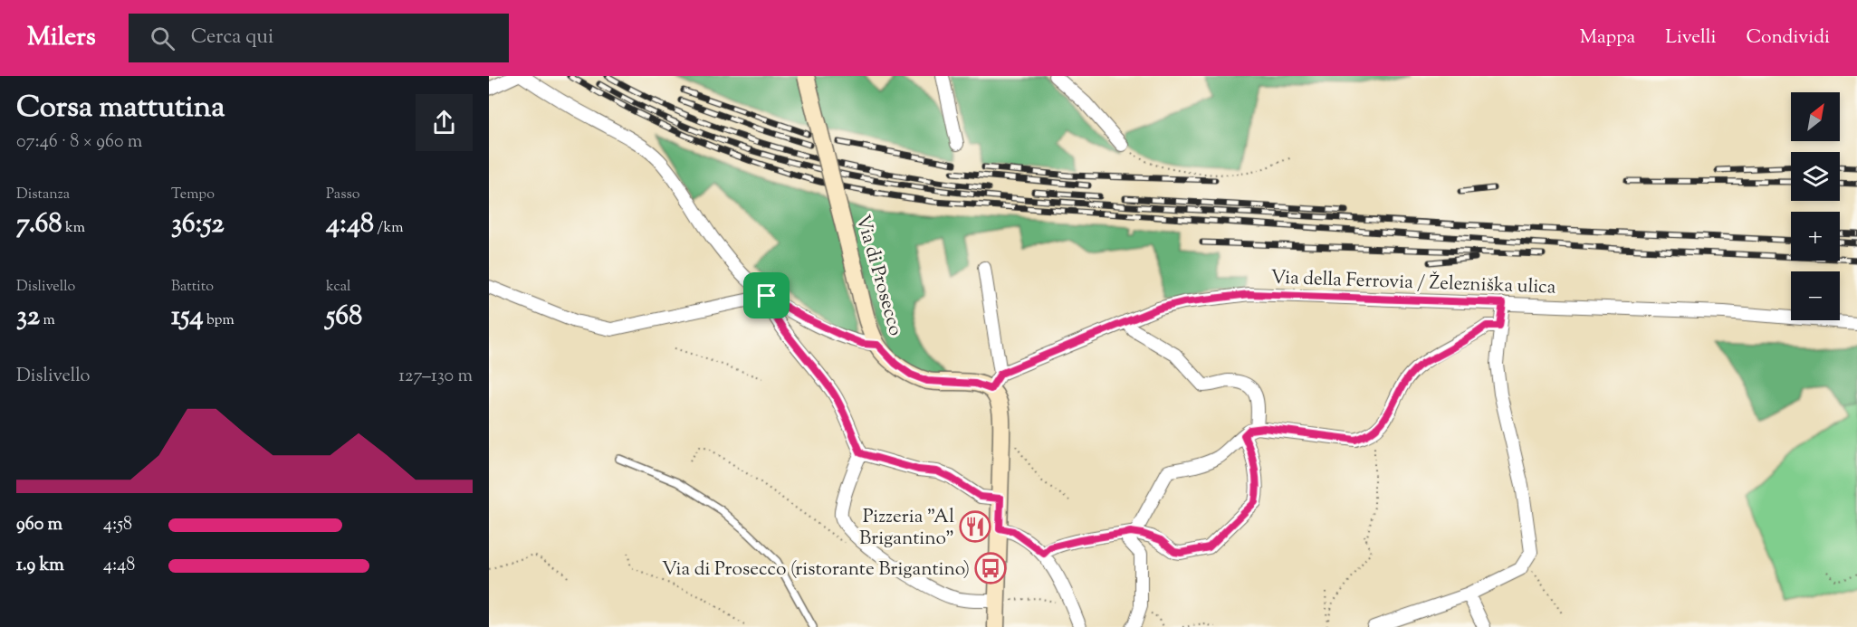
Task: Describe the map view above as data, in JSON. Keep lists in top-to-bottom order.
{
  "streets": {
    "main road": ["Via di Prosecco"],
    "street": ["Via della Ferrovia / Železniška ulica"]
  },
  "places": {
    "restaurant": ["Pizzeria \"Al Brigantino\""],
    "bus stop": ["Via di Prosecco (ristorante Brigantino)"]
  },
  "north": "top right",
  "page": {
    "header": "Milers",
    "search": "Cerca qui",
    "nav": ["Mappa", "Livelli", "Condividi"],
    "heading": ["Corsa mattutina", "07:46 · 8 × 960 m"],
    "map_buttons": ["+", "−"],
    "stats": [
      ["Distanza", "7.68 km"],
      ["Tempo", "36:52"],
      ["Passo", "4:48 /km"],
      ["Dislivello", "32 m"],
      ["Battito", "154 bpm"],
      ["kcal", "568"]
    ],
    "chart": ["Dislivello", "127–130 m"],
    "list": [
      {
        "name": "960 m",
        "note": "4:58"
      },
      {
        "name": "1.9 km",
        "note": "4:48"
      }
    ]
  }
}
